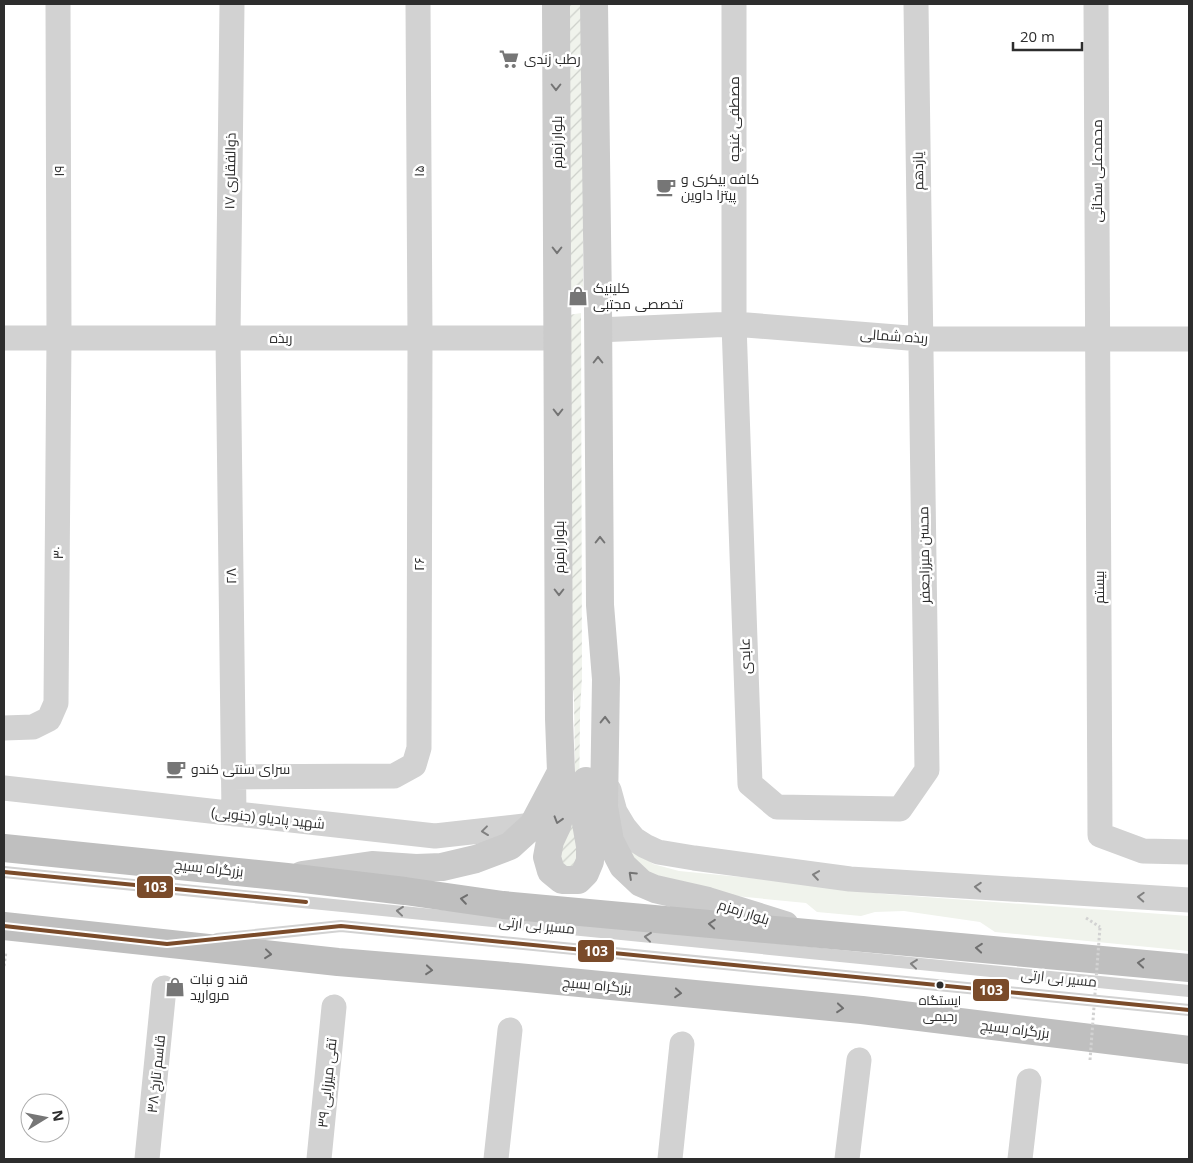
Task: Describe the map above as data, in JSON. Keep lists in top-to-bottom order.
{
  "streets": {
    "highway": ["بزرگراه بسیج"],
    "main road": ["بلوار زمزم"],
    "street": [
      "مصطفی غنچه",
      "۱۹",
      "ذوالفقاری ۱۷",
      "۱۵",
      "یازدهم",
      "محمدعلی سخائی",
      "ربذه شمالی",
      "ربذه",
      "۳۰",
      "محسن میرزاجعفر",
      "۲۶",
      "۲۸",
      "بیستم",
      "عابدی",
      "شهید پادیاو (جنوبی)",
      "قاسم تارخ ۳۸",
      "تقی میرزایی ۳۹"
    ],
    "lane": ["مسیر بی ارتی"]
  },
  "crossings": [
    ["مصطفی غنچه", "ربذه شمالی"],
    ["مصطفی غنچه", "عابدی"],
    ["بلوار زمزم", "ربذه شمالی"],
    ["بلوار زمزم", "ربذه"],
    ["بلوار زمزم", "شهید پادیاو (جنوبی)"],
    ["بلوار زمزم", "بزرگراه بسیج"],
    ["۱۹", "ربذه"],
    ["۱۹", "۳۰"],
    ["ذوالفقاری ۱۷", "ربذه"],
    ["ذوالفقاری ۱۷", "۲۸"],
    ["۱۵", "ربذه"],
    ["۱۵", "۲۶"],
    ["یازدهم", "ربذه شمالی"],
    ["یازدهم", "محسن میرزاجعفر"],
    ["محمدعلی سخائی", "ربذه شمالی"],
    ["محمدعلی سخائی", "بیستم"],
    ["ربذه شمالی", "محسن میرزاجعفر"],
    ["ربذه شمالی", "بیستم"],
    ["ربذه شمالی", "عابدی"],
    ["ربذه", "۳۰"],
    ["ربذه", "۲۶"],
    ["ربذه", "۲۸"],
    ["محسن میرزاجعفر", "عابدی"],
    ["۲۶", "۲۸"],
    ["۲۸", "شهید پادیاو (جنوبی)"],
    ["بزرگراه بسیج", "مسیر بی ارتی"]
  ],
  "one_way": ["شهید پادیاو (جنوبی)"],
  "places": {
    "supermarket": ["رطب زندی"],
    "cafe": ["کافه بیکری و پیتزا داوین", "سرای سنتی کندو"],
    "shop": ["کلینیک تخصصی مجتبی", "قند و نبات مروارید"],
    "other": ["ایستگاه رحیمی"]
  },
  "lines": ["transit line 103"],
  "scale_bar": "20 m",
  "north": "right"
}
